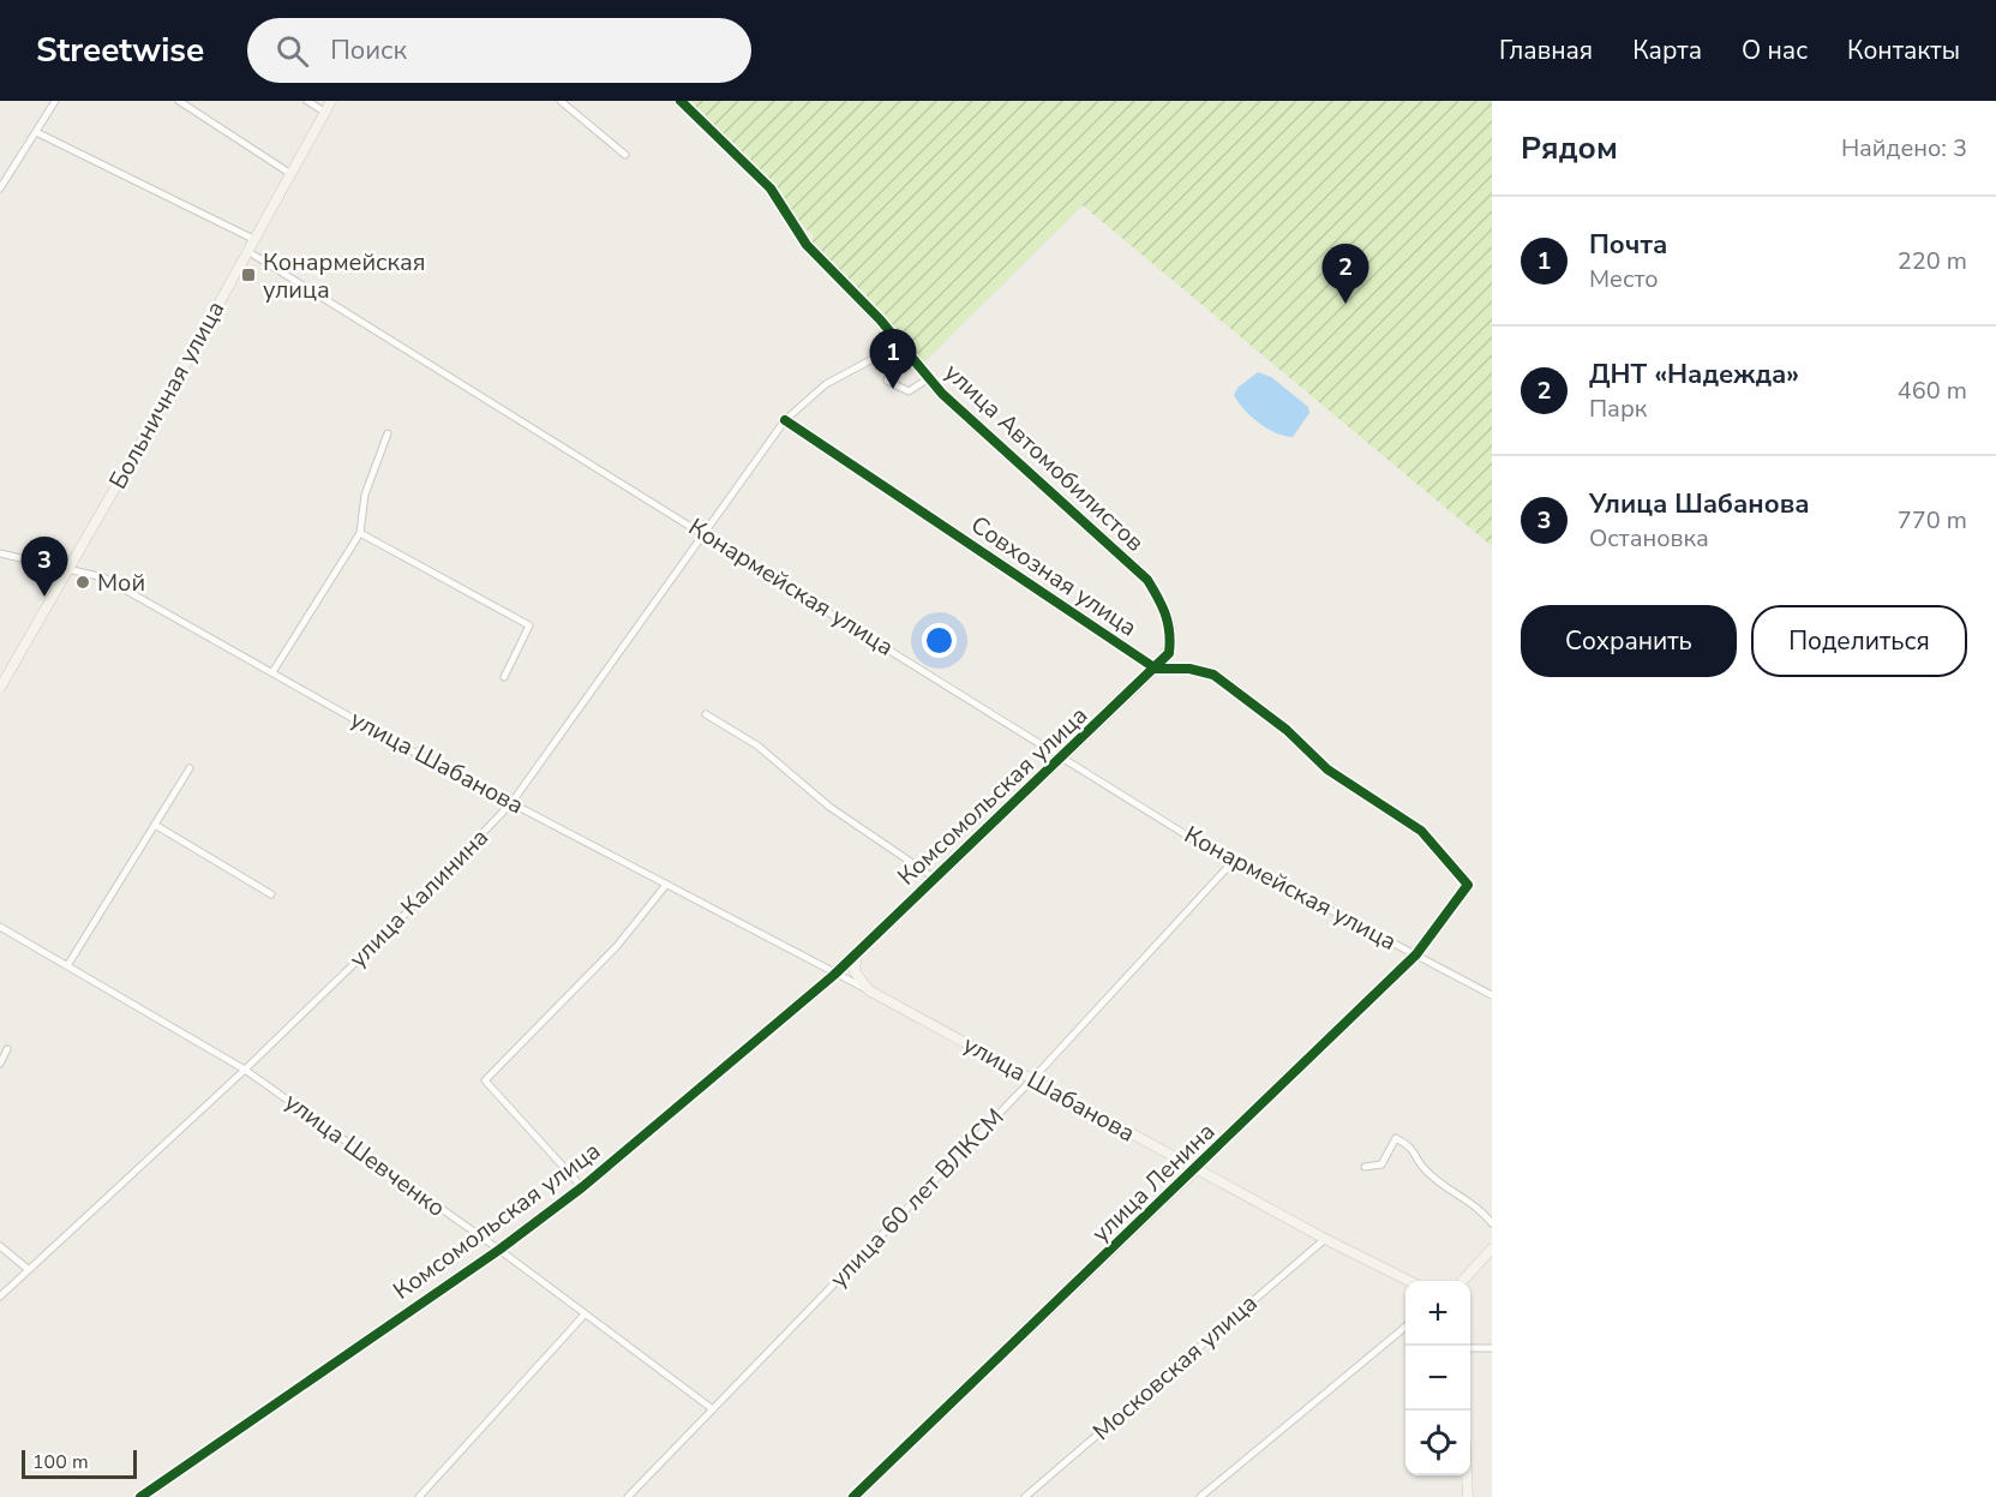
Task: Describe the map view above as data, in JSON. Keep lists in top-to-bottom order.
{
  "streets": {
    "street": [
      "Больничная улица",
      "улица Автомобилистов",
      "Совхозная улица",
      "Конармейская улица",
      "улица Шабанова",
      "Комсомольская улица",
      "улица Калинина",
      "улица Шевченко",
      "улица Ленина",
      "улица 60 лет ВЛКСМ",
      "Московская улица"
    ]
  },
  "crossings": [
    ["Больничная улица", "Конармейская улица"],
    ["Больничная улица", "улица Шабанова"],
    ["улица Автомобилистов", "Совхозная улица"],
    ["улица Автомобилистов", "Комсомольская улица"],
    ["улица Автомобилистов", "улица Калинина"],
    ["улица Автомобилистов", "улица Ленина"],
    ["Совхозная улица", "Комсомольская улица"],
    ["Совхозная улица", "улица Калинина"],
    ["Совхозная улица", "улица Ленина"],
    ["Конармейская улица", "Комсомольская улица"],
    ["Конармейская улица", "улица Калинина"],
    ["Конармейская улица", "улица Ленина"],
    ["Конармейская улица", "улица 60 лет ВЛКСМ"],
    ["улица Шабанова", "Комсомольская улица"],
    ["улица Шабанова", "улица Калинина"],
    ["улица Шабанова", "улица Ленина"],
    ["улица Шабанова", "улица 60 лет ВЛКСМ"],
    ["улица Шабанова", "Московская улица"],
    ["Комсомольская улица", "улица Шевченко"],
    ["Комсомольская улица", "улица Ленина"],
    ["улица Калинина", "улица Шевченко"],
    ["улица Шевченко", "улица 60 лет ВЛКСМ"]
  ],
  "places": {
    "transit": ["Конармейская улица"],
    "other": ["Мой"]
  },
  "scale_bar": "100 m",
  "page": {
    "header": "Streetwise",
    "search": "Поиск",
    "nav": [
      "Главная",
      "Карта",
      "О нас",
      "Контакты"
    ],
    "heading": ["Рядом", "Найдено: 3"],
    "list": [
      {
        "mark": "1",
        "name": "Почта",
        "note": "Место",
        "value": "220 m"
      },
      {
        "mark": "2",
        "name": "ДНТ «Надежда»",
        "note": "Парк",
        "value": "460 m"
      },
      {
        "mark": "3",
        "name": "Улица Шабанова",
        "note": "Остановка",
        "value": "770 m"
      }
    ],
    "pins": ["2", "1", "3"],
    "buttons": ["Сохранить", "Поделиться"],
    "map_buttons": ["+", "−"],
    "scale": "100 m"
  }
}
